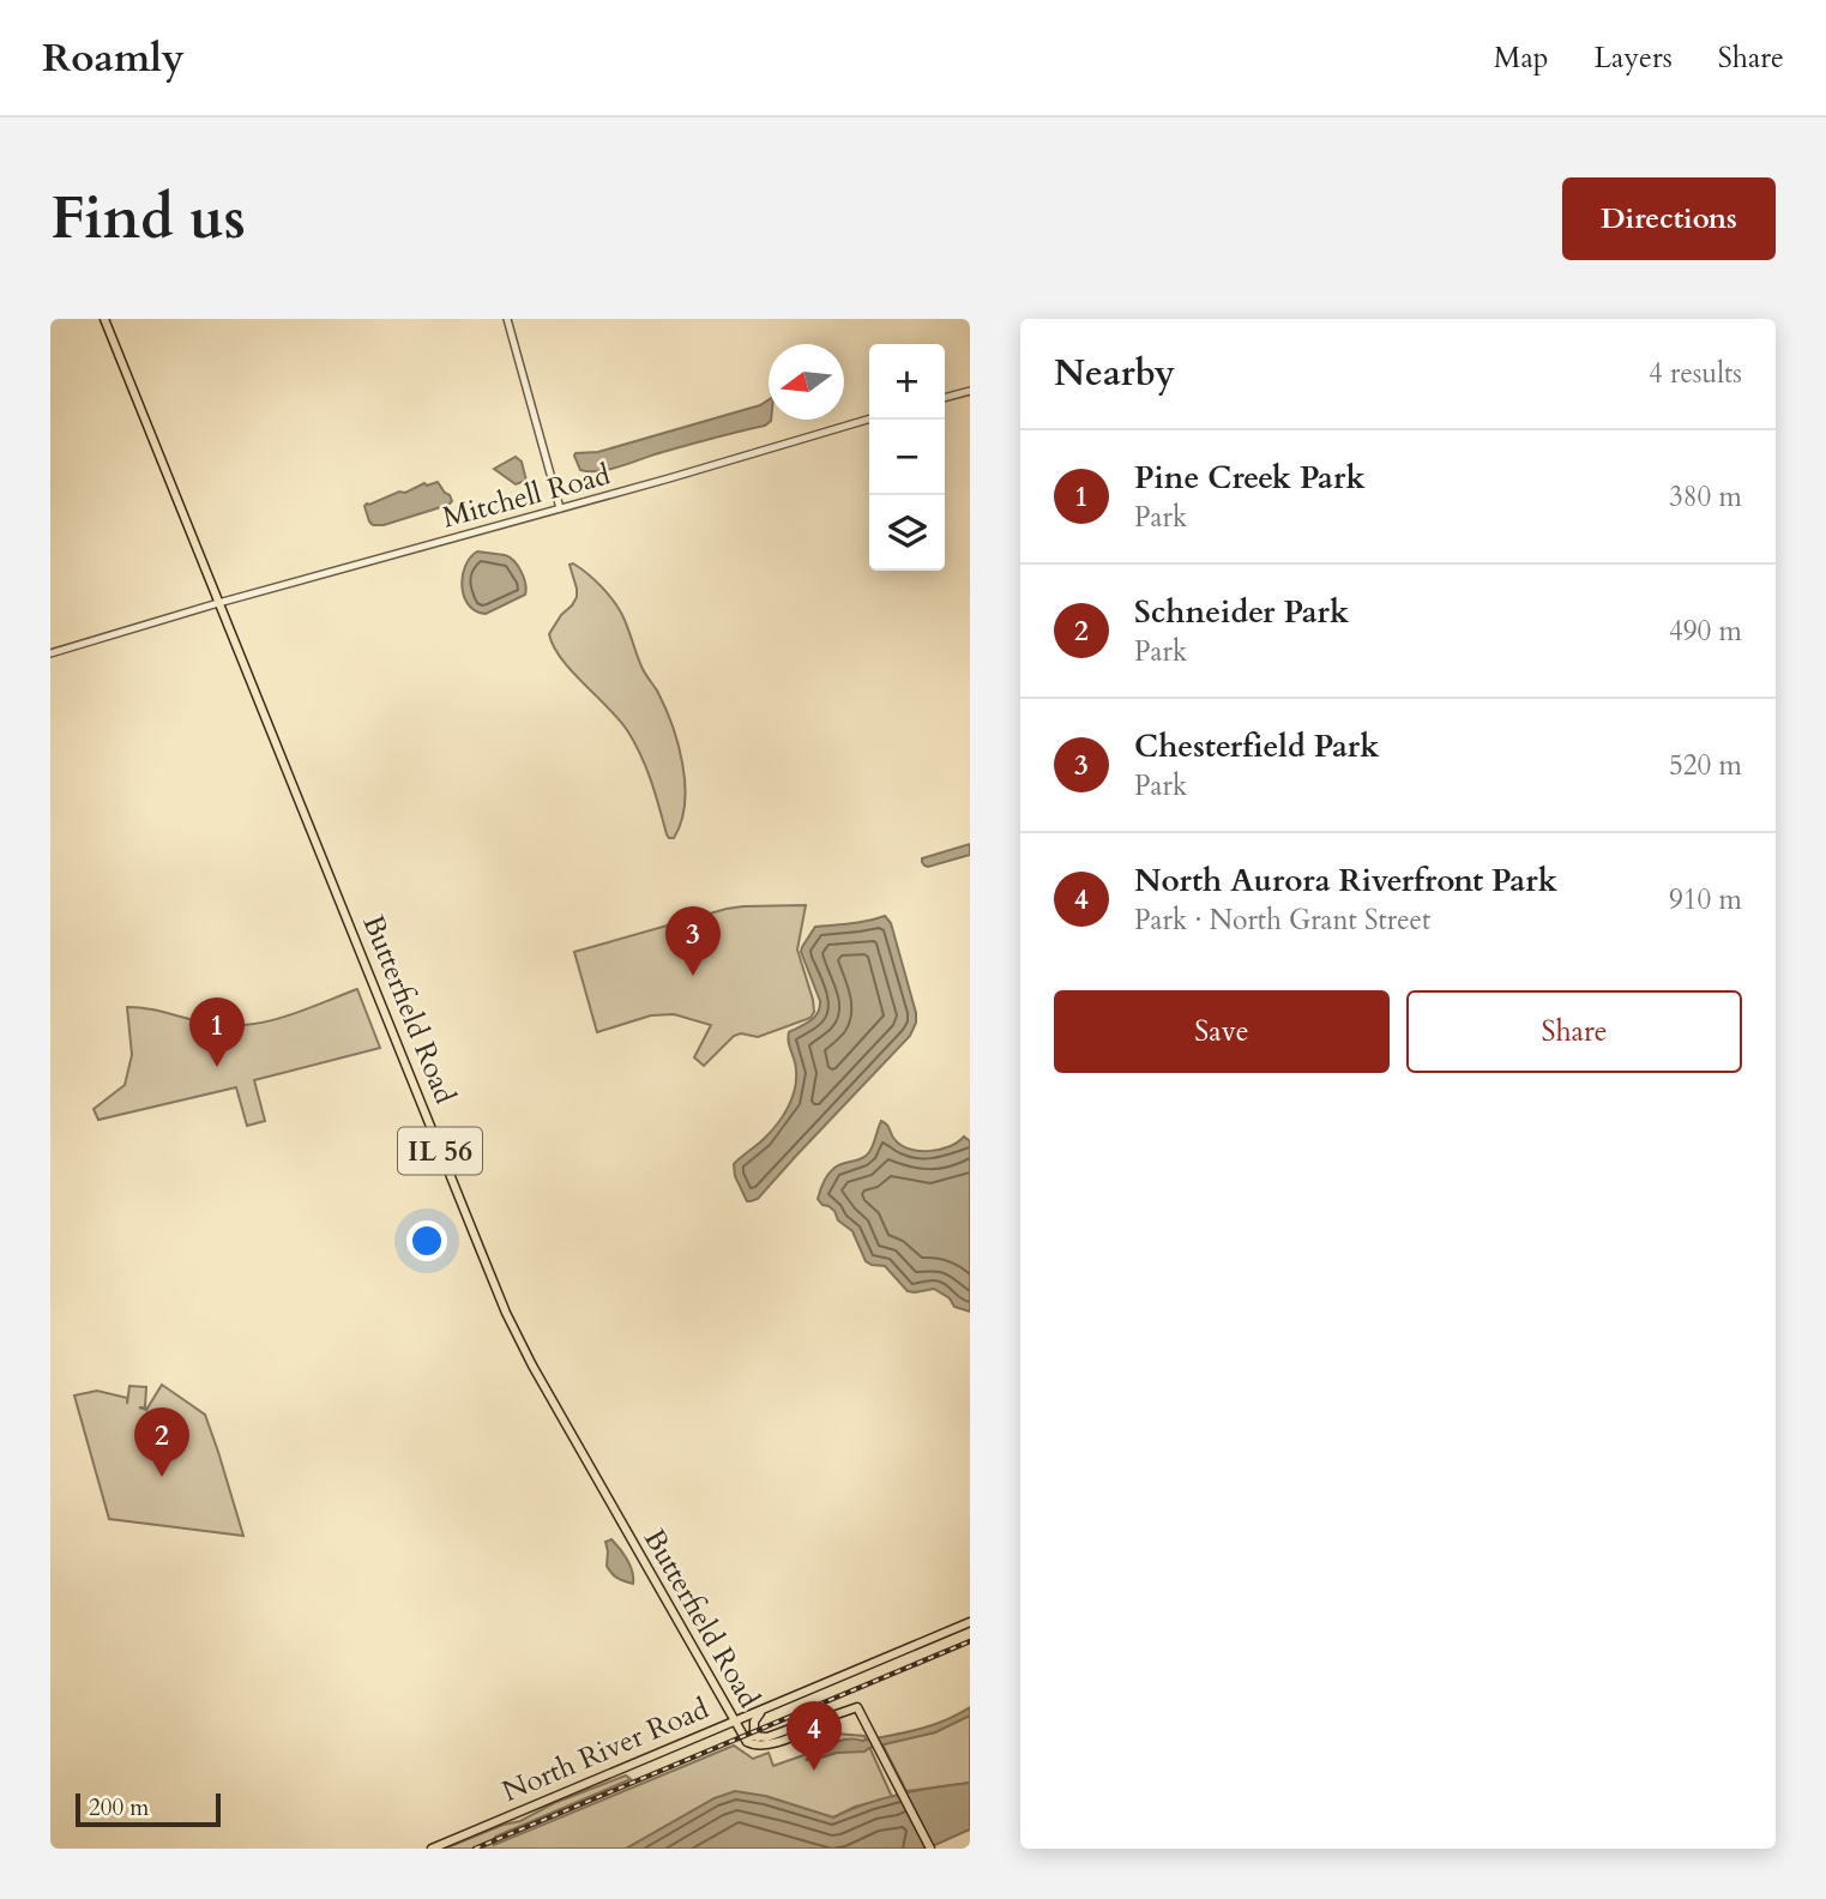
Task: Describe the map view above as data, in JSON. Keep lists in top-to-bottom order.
{
  "streets": {
    "main road": ["Butterfield Road", "IL 56", "North River Road"],
    "street": ["Mitchell Road"]
  },
  "crossings": [
    ["Mitchell Road", "Butterfield Road"],
    ["Butterfield Road", "North River Road"]
  ],
  "scale_bar": "200 m",
  "north": "left",
  "page": {
    "header": "Roamly",
    "nav": ["Map", "Layers", "Share"],
    "buttons": [
      "Directions",
      ["Save", "Share"]
    ],
    "title": "Find us",
    "heading": ["Nearby", "4 results"],
    "map_buttons": ["+", "−"],
    "list": [
      {
        "mark": "1",
        "name": "Pine Creek Park",
        "note": "Park",
        "value": "380 m"
      },
      {
        "mark": "2",
        "name": "Schneider Park",
        "note": "Park",
        "value": "490 m"
      },
      {
        "mark": "3",
        "name": "Chesterfield Park",
        "note": "Park",
        "value": "520 m"
      },
      {
        "mark": "4",
        "name": "North Aurora Riverfront Park",
        "note": "Park · North Grant Street",
        "value": "910 m"
      }
    ],
    "pins": [
      "3",
      "1",
      "2",
      "4"
    ],
    "scale": "200 m"
  }
}
